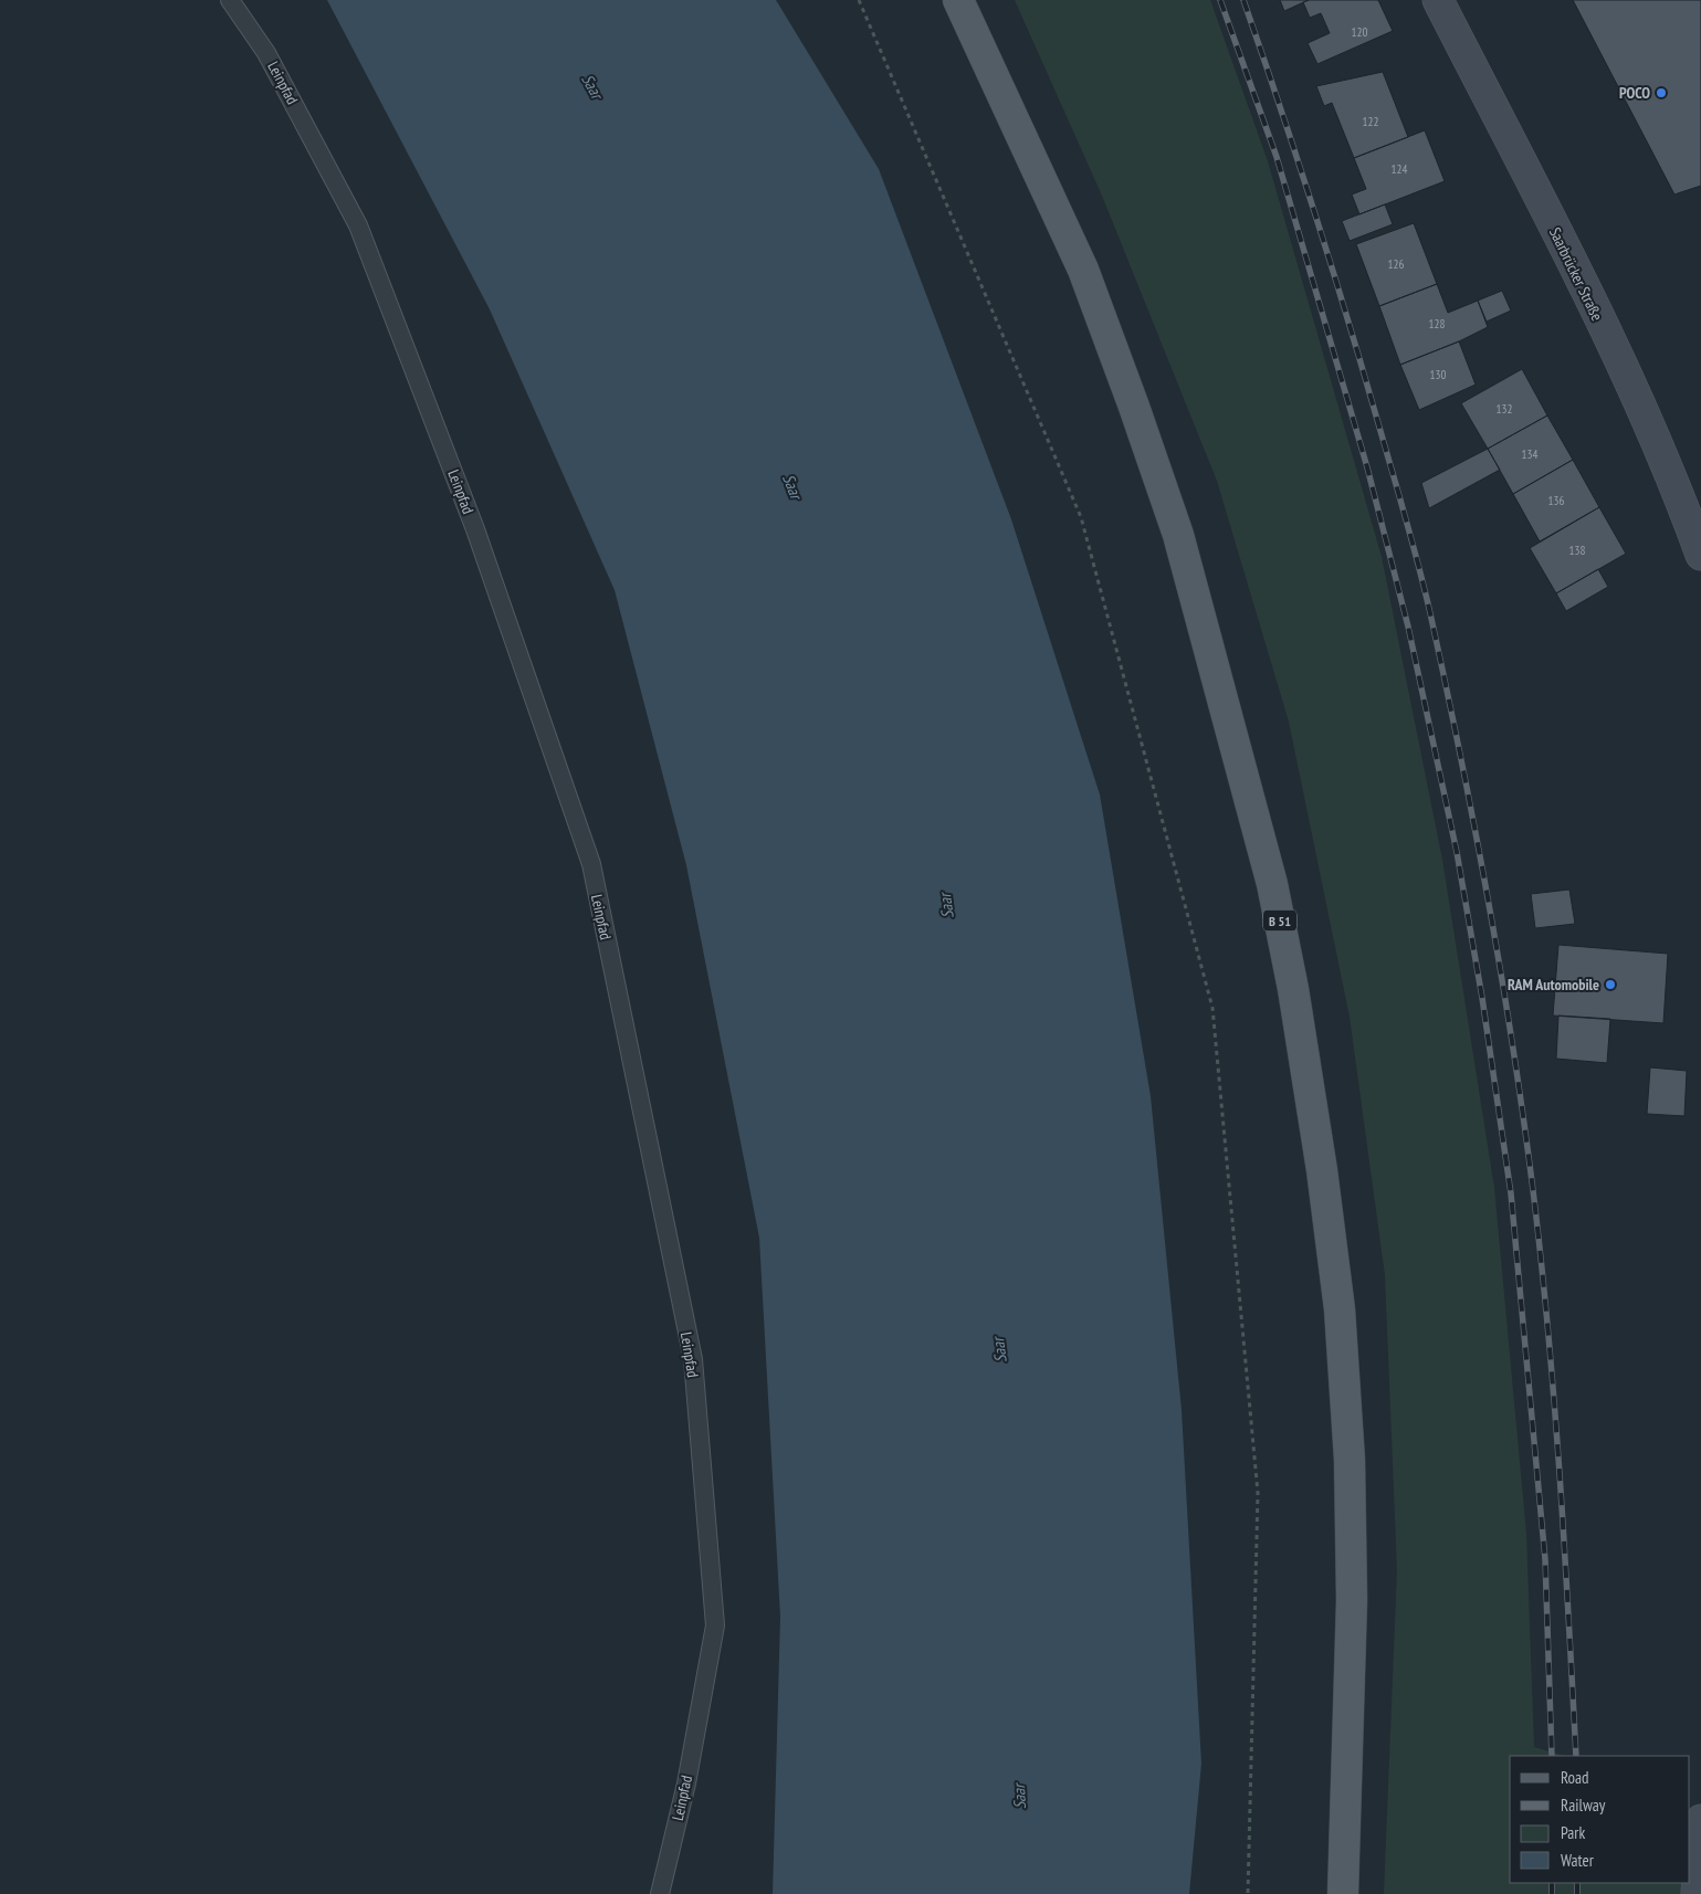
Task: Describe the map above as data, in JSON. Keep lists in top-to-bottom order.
{
  "streets": {
    "main road": ["B 51"],
    "street": ["Saarbrücker Straße"],
    "lane": ["Leinpfad"]
  },
  "water": ["Saar"],
  "places": ["POCO", "RAM Automobile"],
  "house_numbers": [
    "120",
    "122",
    "124",
    "126",
    "128",
    "130",
    "132",
    "134",
    "136",
    "138"
  ],
  "legend": [
    "Road",
    "Railway",
    "Park",
    "Water"
  ]
}
